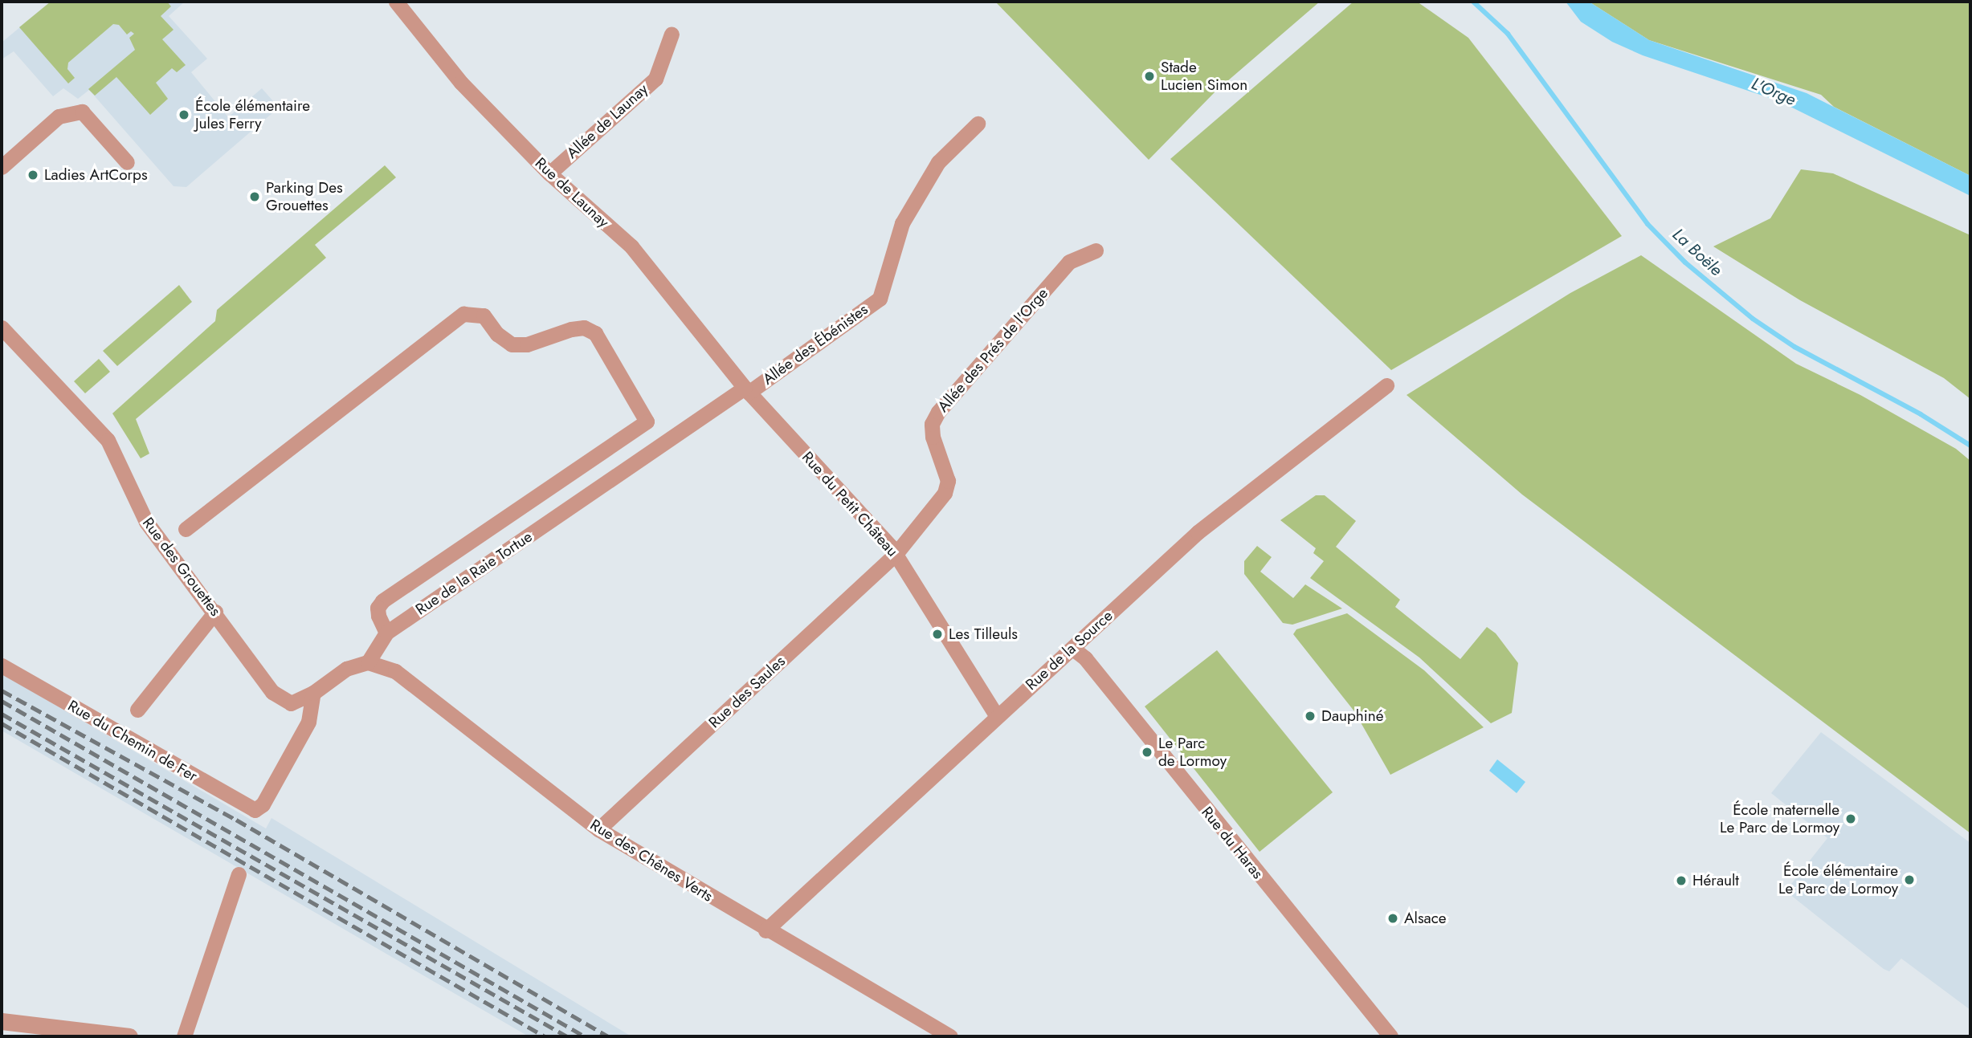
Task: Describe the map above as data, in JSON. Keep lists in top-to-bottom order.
{
  "streets": {
    "street": [
      "Allée de Launay",
      "Rue de Launay",
      "Allée des Ébénistes",
      "Allée des Prés de l'Orge",
      "Rue du Petit Château",
      "Rue des Grouettes",
      "Rue de la Raie Tortue",
      "Rue de la Source",
      "Rue des Saules",
      "Rue du Chemin de Fer",
      "Rue du Haras",
      "Rue des Chênes Verts"
    ]
  },
  "crossings": [
    ["Allée de Launay", "Rue de Launay"],
    ["Rue de Launay", "Allée des Ébénistes"],
    ["Rue de Launay", "Rue du Petit Château"],
    ["Rue de Launay", "Rue de la Raie Tortue"],
    ["Allée des Ébénistes", "Rue du Petit Château"],
    ["Allée des Ébénistes", "Rue de la Raie Tortue"],
    ["Allée des Prés de l'Orge", "Rue du Petit Château"],
    ["Allée des Prés de l'Orge", "Rue des Saules"],
    ["Rue du Petit Château", "Rue de la Raie Tortue"],
    ["Rue du Petit Château", "Rue de la Source"],
    ["Rue du Petit Château", "Rue des Saules"],
    ["Rue des Grouettes", "Rue du Chemin de Fer"],
    ["Rue de la Raie Tortue", "Rue des Chênes Verts"],
    ["Rue de la Source", "Rue du Haras"],
    ["Rue de la Source", "Rue des Chênes Verts"],
    ["Rue des Saules", "Rue des Chênes Verts"]
  ],
  "water": ["L'Orge", "La Boële"],
  "places": [
    "Stade Lucien Simon",
    "École élémentaire Jules Ferry",
    "Ladies ArtCorps",
    "Parking Des Grouettes",
    "Les Tilleuls",
    "Dauphiné",
    "Le Parc de Lormoy",
    "École maternelle Le Parc de Lormoy",
    "École élémentaire Le Parc de Lormoy",
    "Hérault",
    "Alsace"
  ]
}
